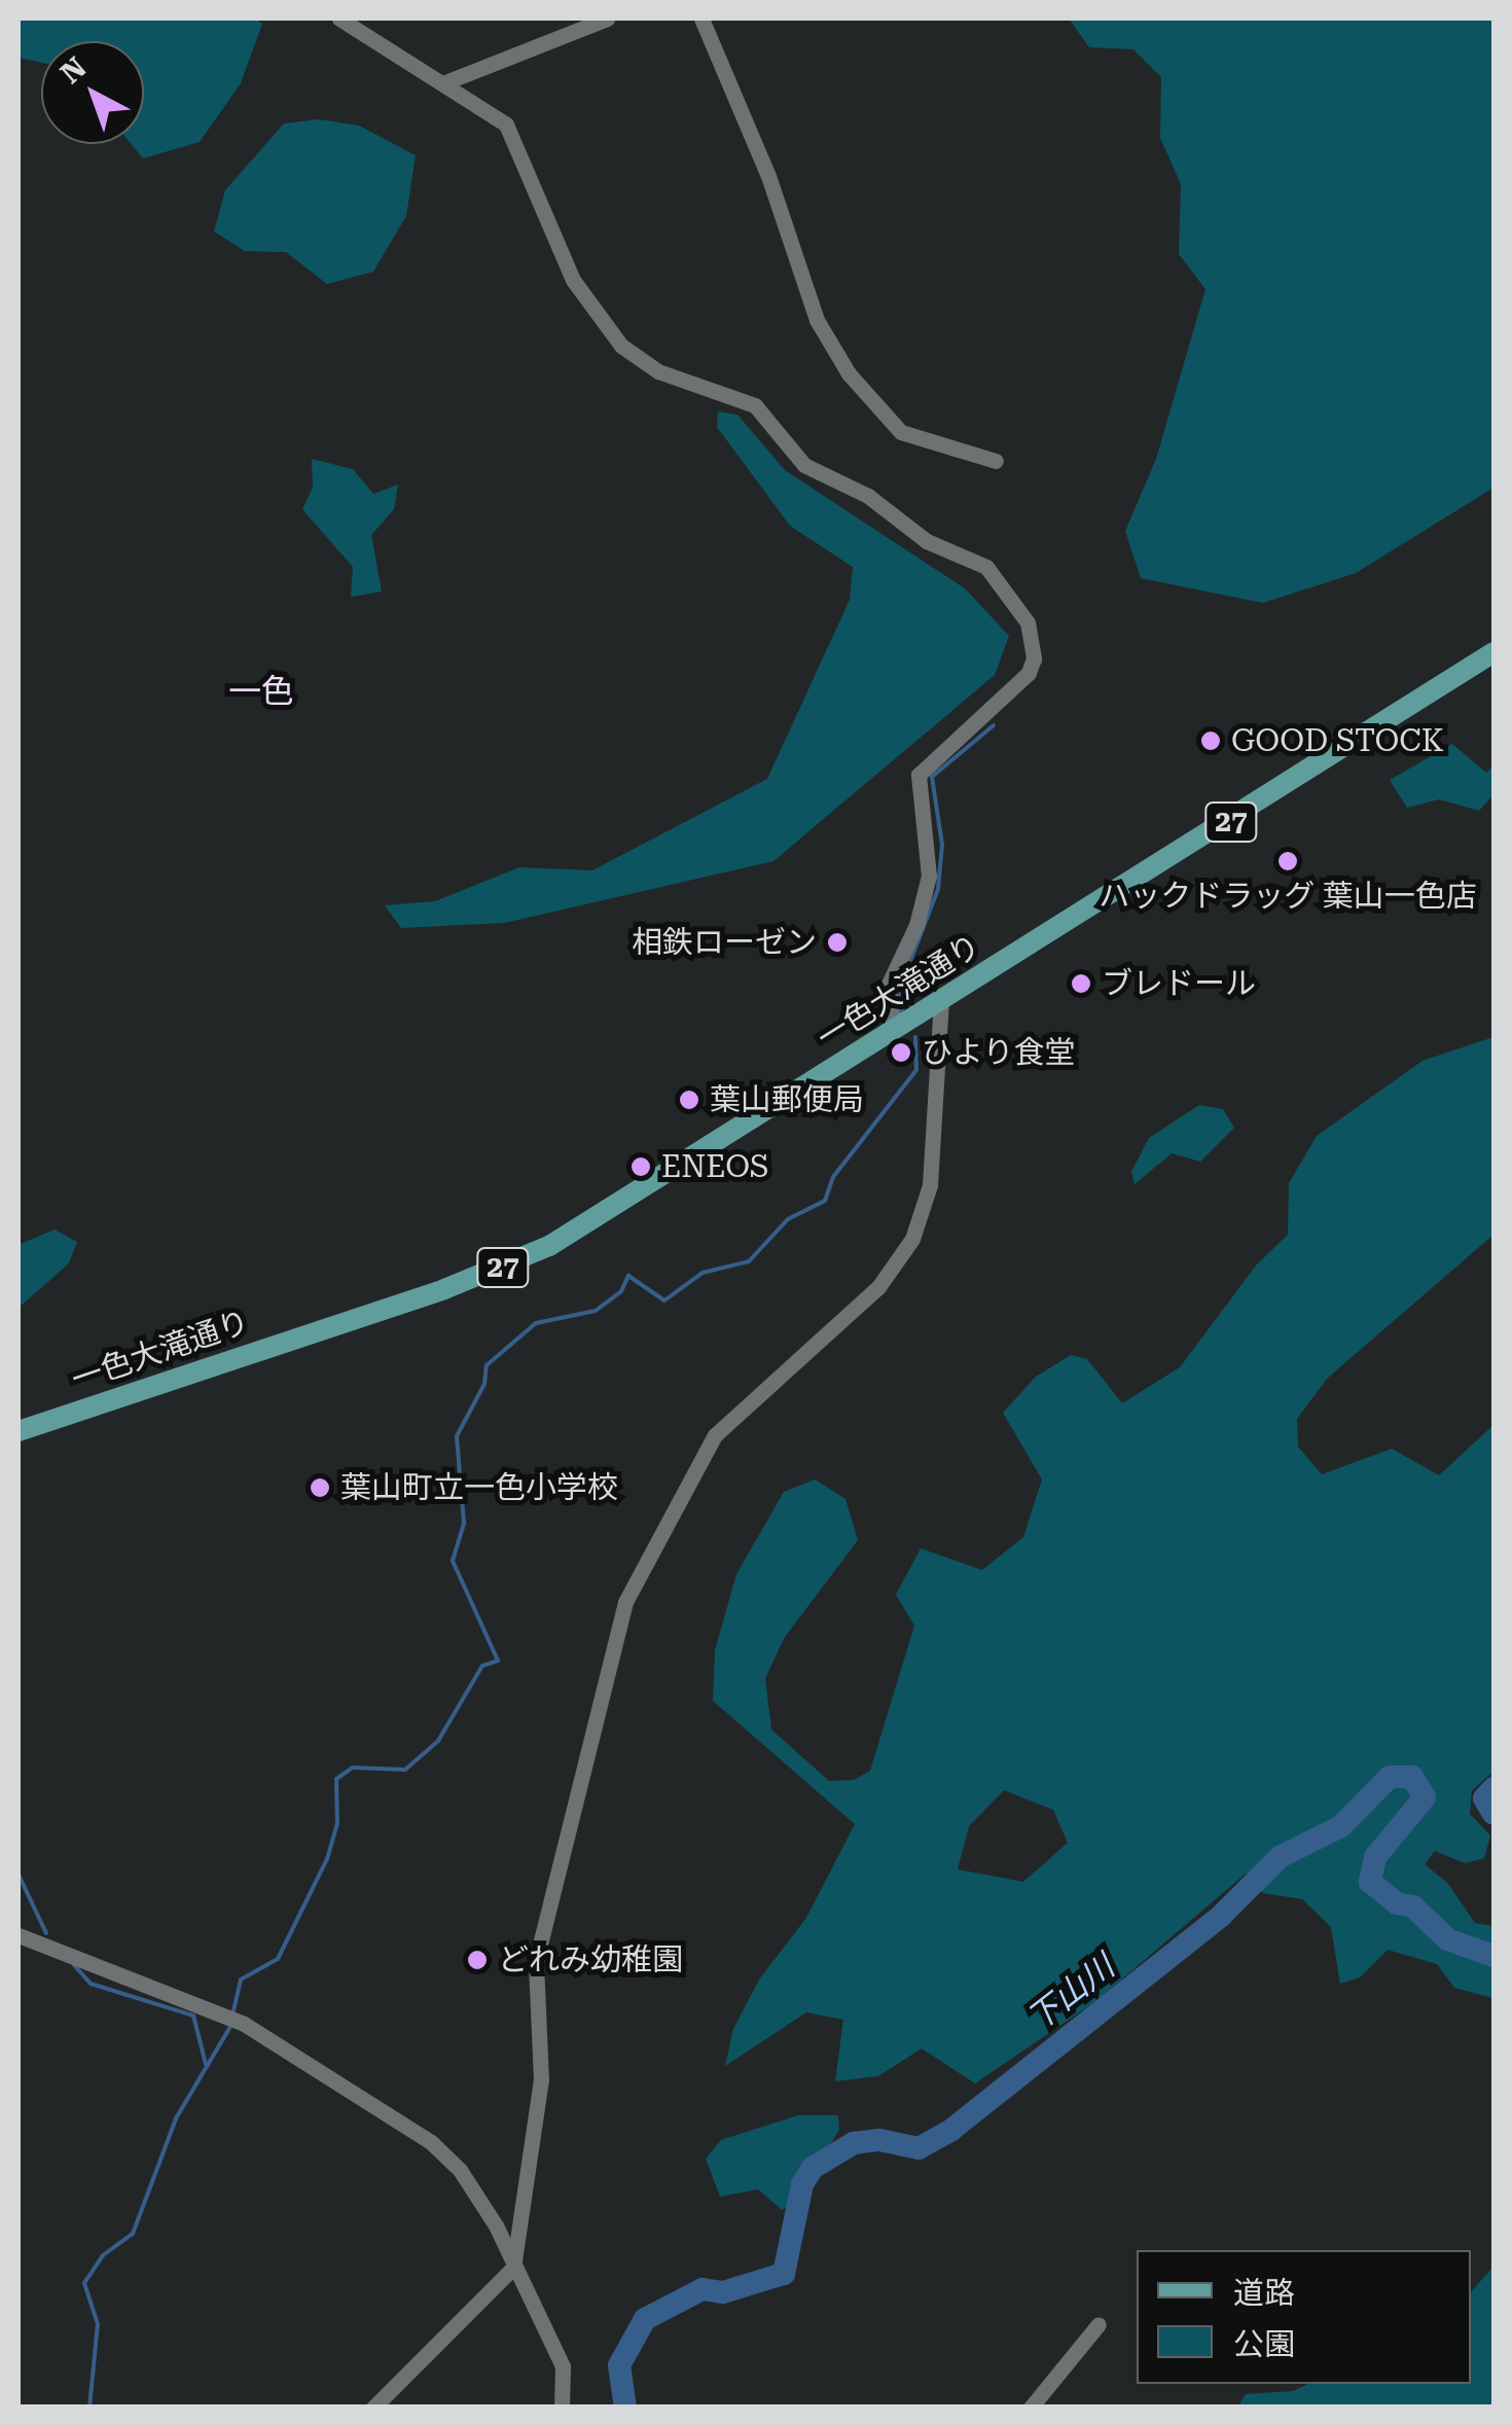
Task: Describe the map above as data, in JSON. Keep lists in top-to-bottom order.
{
  "streets": {
    "main road": ["27", "一色大滝通り"]
  },
  "districts": ["一色"],
  "water": ["下山川"],
  "places": [
    "GOOD STOCK",
    "ハックドラッグ 葉山一色店",
    "相鉄ローゼン",
    "ブレドール",
    "ひより食堂",
    "葉山郵便局",
    "ENEOS",
    "葉山町立一色小学校",
    "どれみ幼稚園"
  ],
  "legend": ["道路", "公園"],
  "north": "top left"
}
